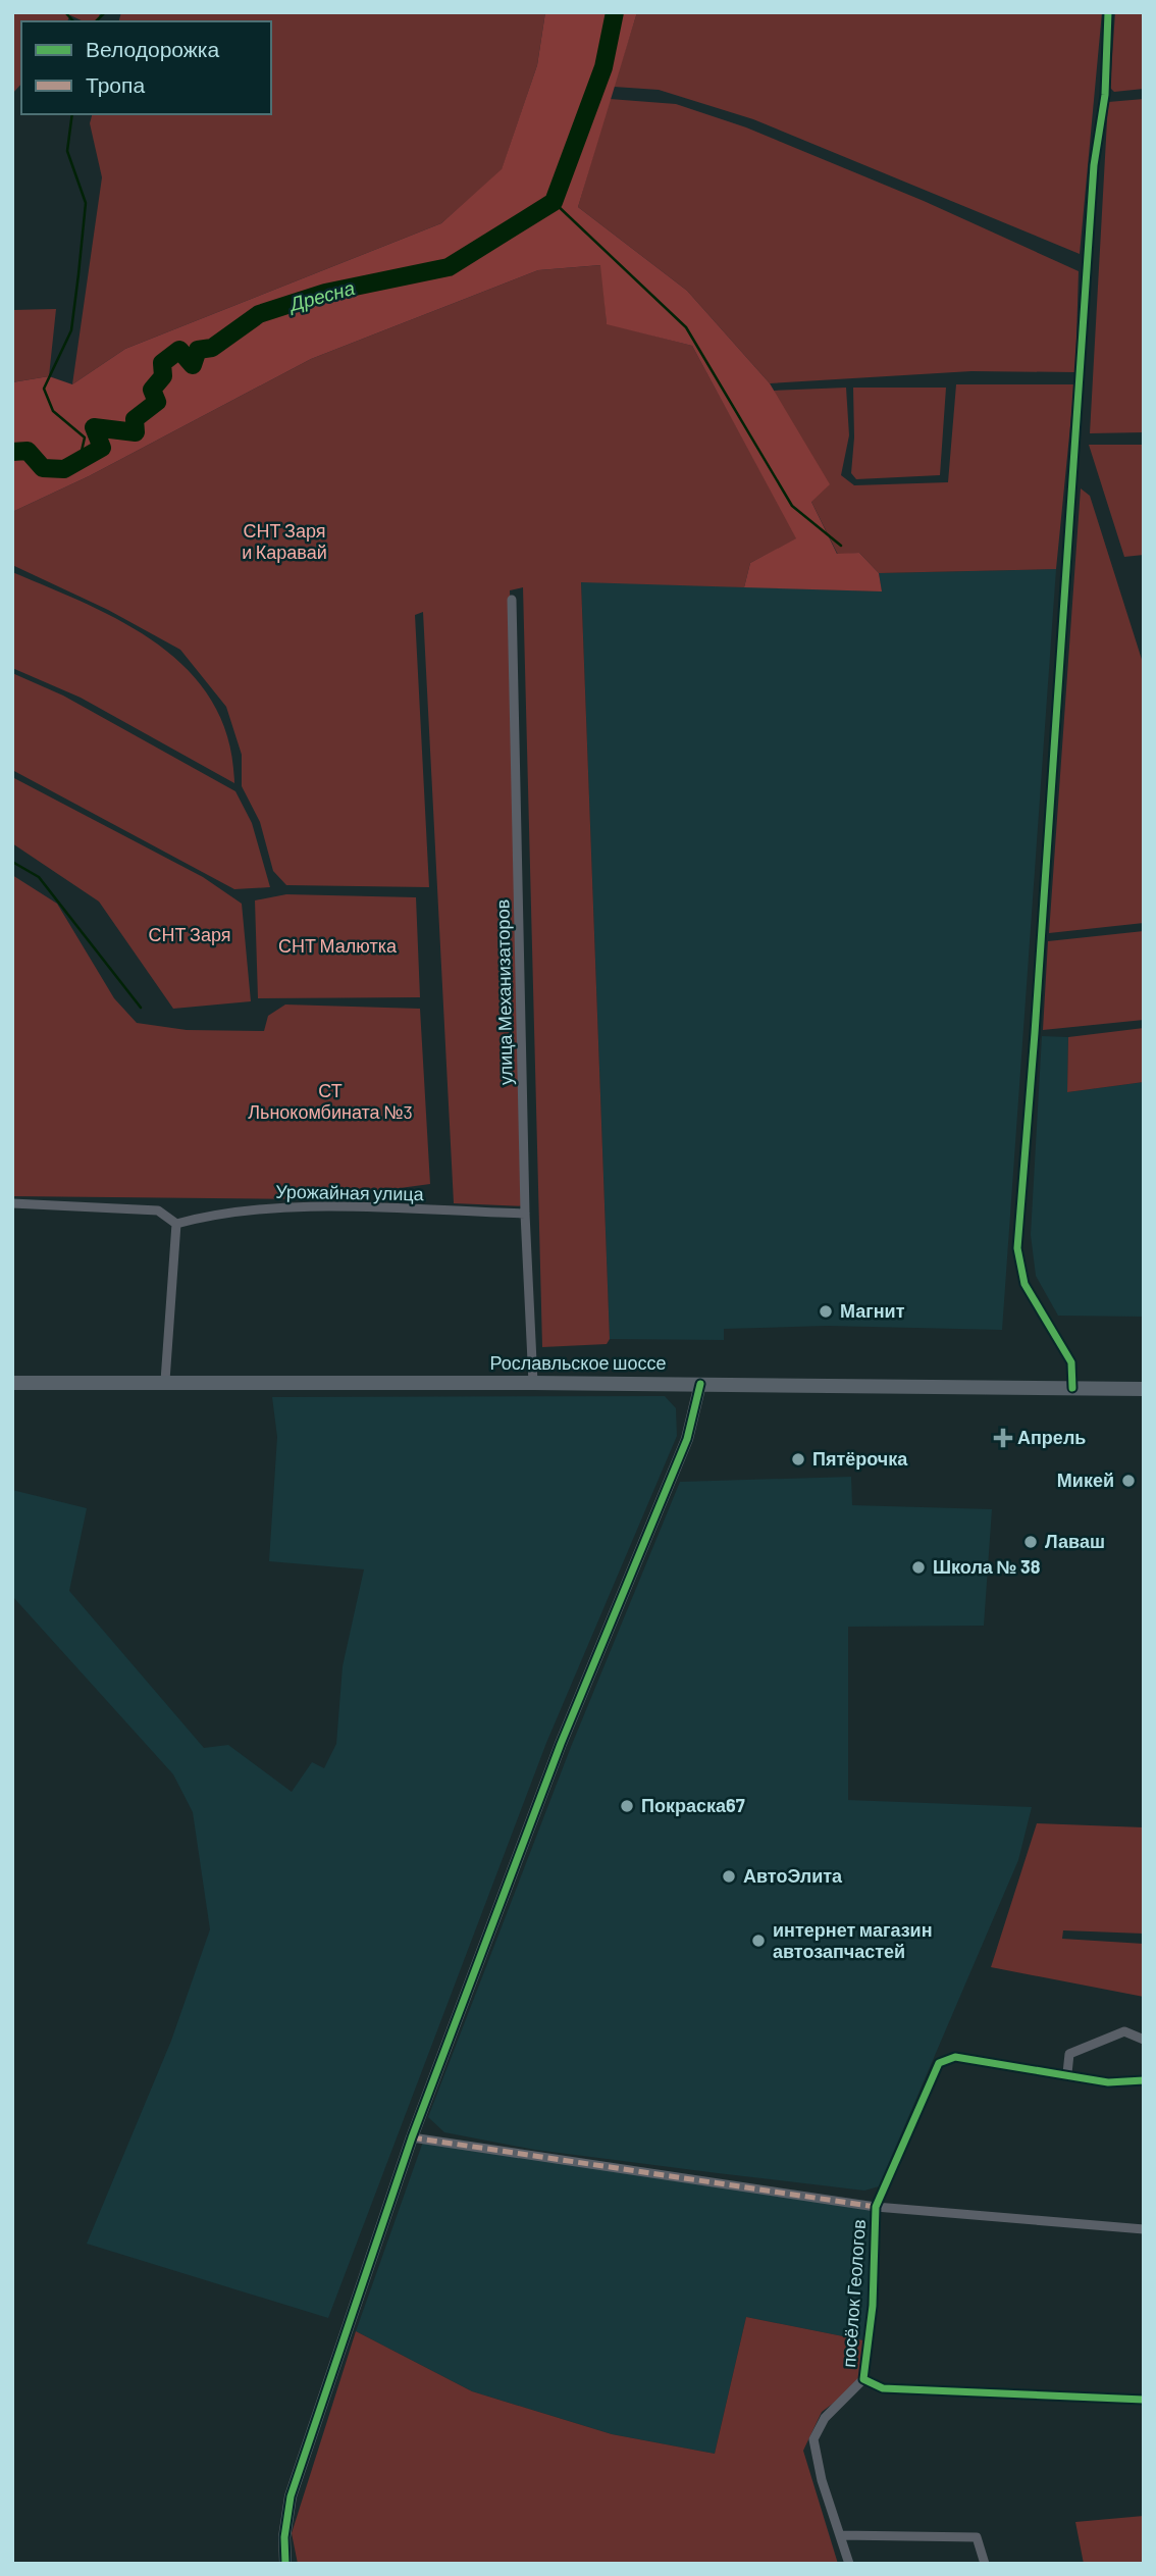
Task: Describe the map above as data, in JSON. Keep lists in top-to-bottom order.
{
  "streets": {
    "main road": ["Рославльское шоссе"],
    "street": ["улица Механизаторов", "Урожайная улица", "посёлок Геологов"]
  },
  "crossings": [
    ["улица Механизаторов", "Урожайная улица"],
    ["улица Механизаторов", "Рославльское шоссе"]
  ],
  "water": ["Дресна"],
  "parks": [
    "СНТ Заря и Каравай",
    "СНТ Заря",
    "СНТ Малютка",
    "СТ Льнокомбината №3"
  ],
  "places": {
    "other": [
      "Магнит",
      "Пятёрочка",
      "Микей",
      "Лаваш",
      "Школа № 38",
      "Покраска67",
      "АвтоЭлита",
      "интернет магазин автозапчастей"
    ],
    "health": ["Апрель"]
  },
  "legend": ["Велодорожка", "Тропа"]
}
